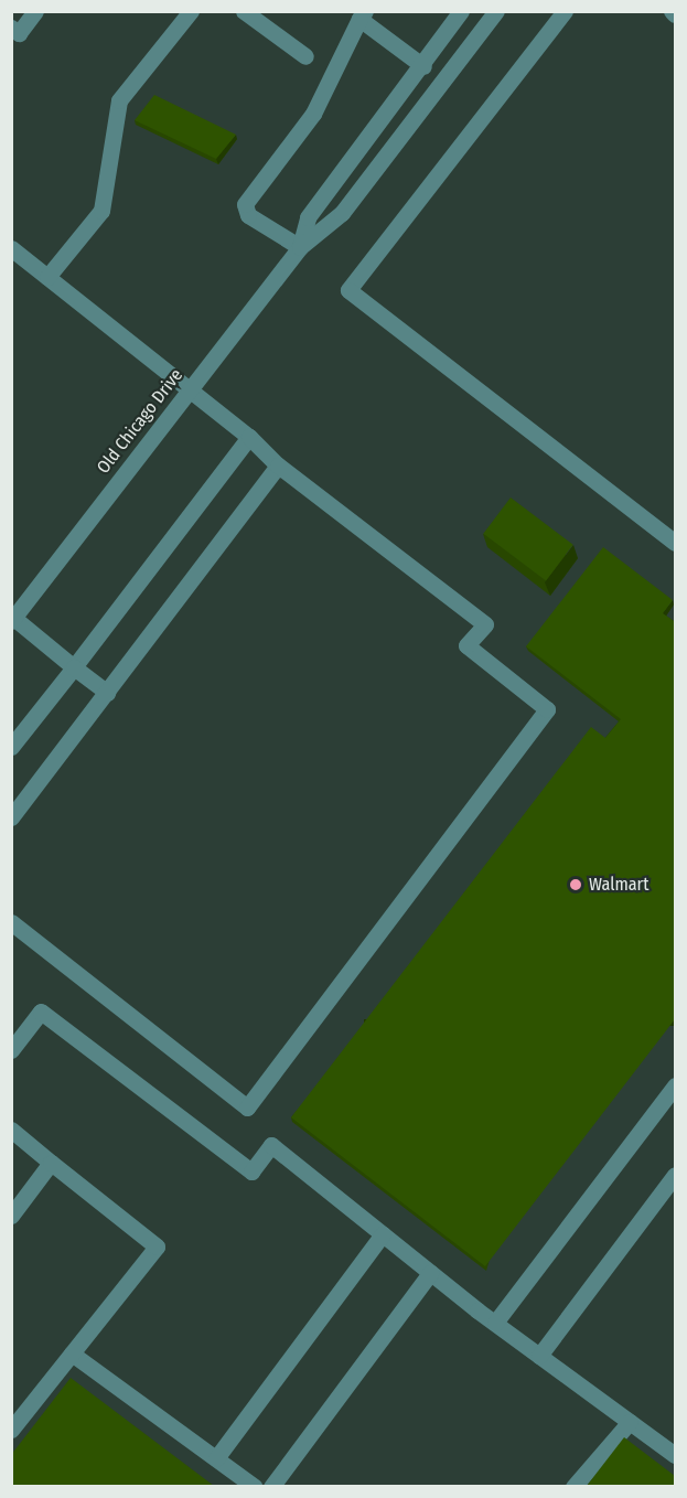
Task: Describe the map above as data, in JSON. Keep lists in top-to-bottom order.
{
  "streets": {
    "street": ["Old Chicago Drive"]
  },
  "places": ["Walmart"]
}
